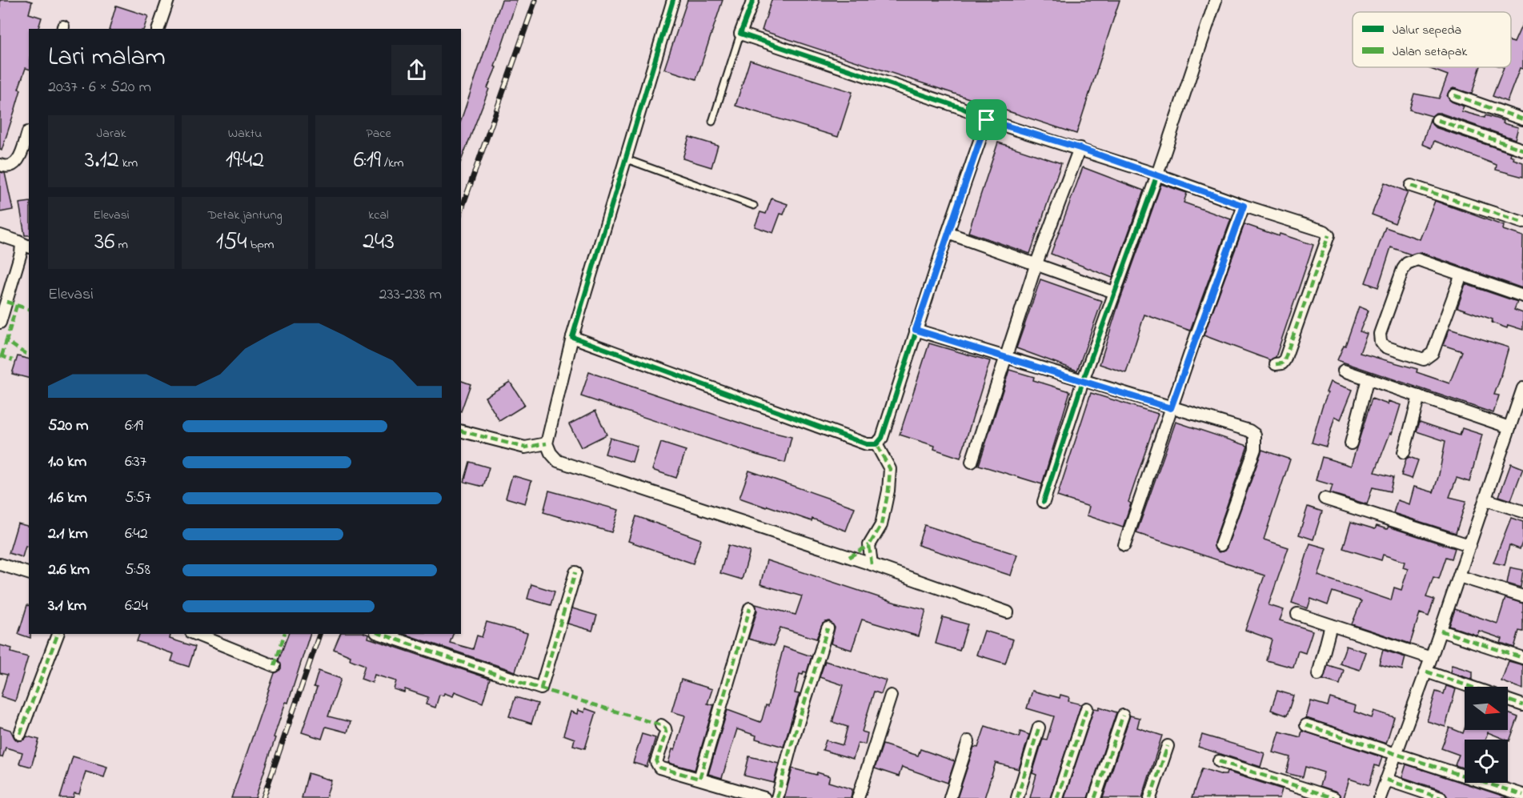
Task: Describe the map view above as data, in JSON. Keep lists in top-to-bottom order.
{
  "legend": ["Jalur sepeda", "Jalan setapak"],
  "north": "right",
  "page": {
    "heading": ["Lari malam", "20:37 · 6 × 520 m"],
    "stats": [
      ["Jarak", "3.12 km"],
      ["Waktu", "19:42"],
      ["Pace", "6:19 /km"],
      ["Elevasi", "36 m"],
      ["Detak jantung", "154 bpm"],
      ["kcal", "243"]
    ],
    "chart": ["Elevasi", "233–238 m"],
    "list": [
      {
        "name": "520 m",
        "note": "6:19"
      },
      {
        "name": "1.0 km",
        "note": "6:37"
      },
      {
        "name": "1.6 km",
        "note": "5:57"
      },
      {
        "name": "2.1 km",
        "note": "6:42"
      },
      {
        "name": "2.6 km",
        "note": "5:58"
      },
      {
        "name": "3.1 km",
        "note": "6:24"
      }
    ]
  }
}
